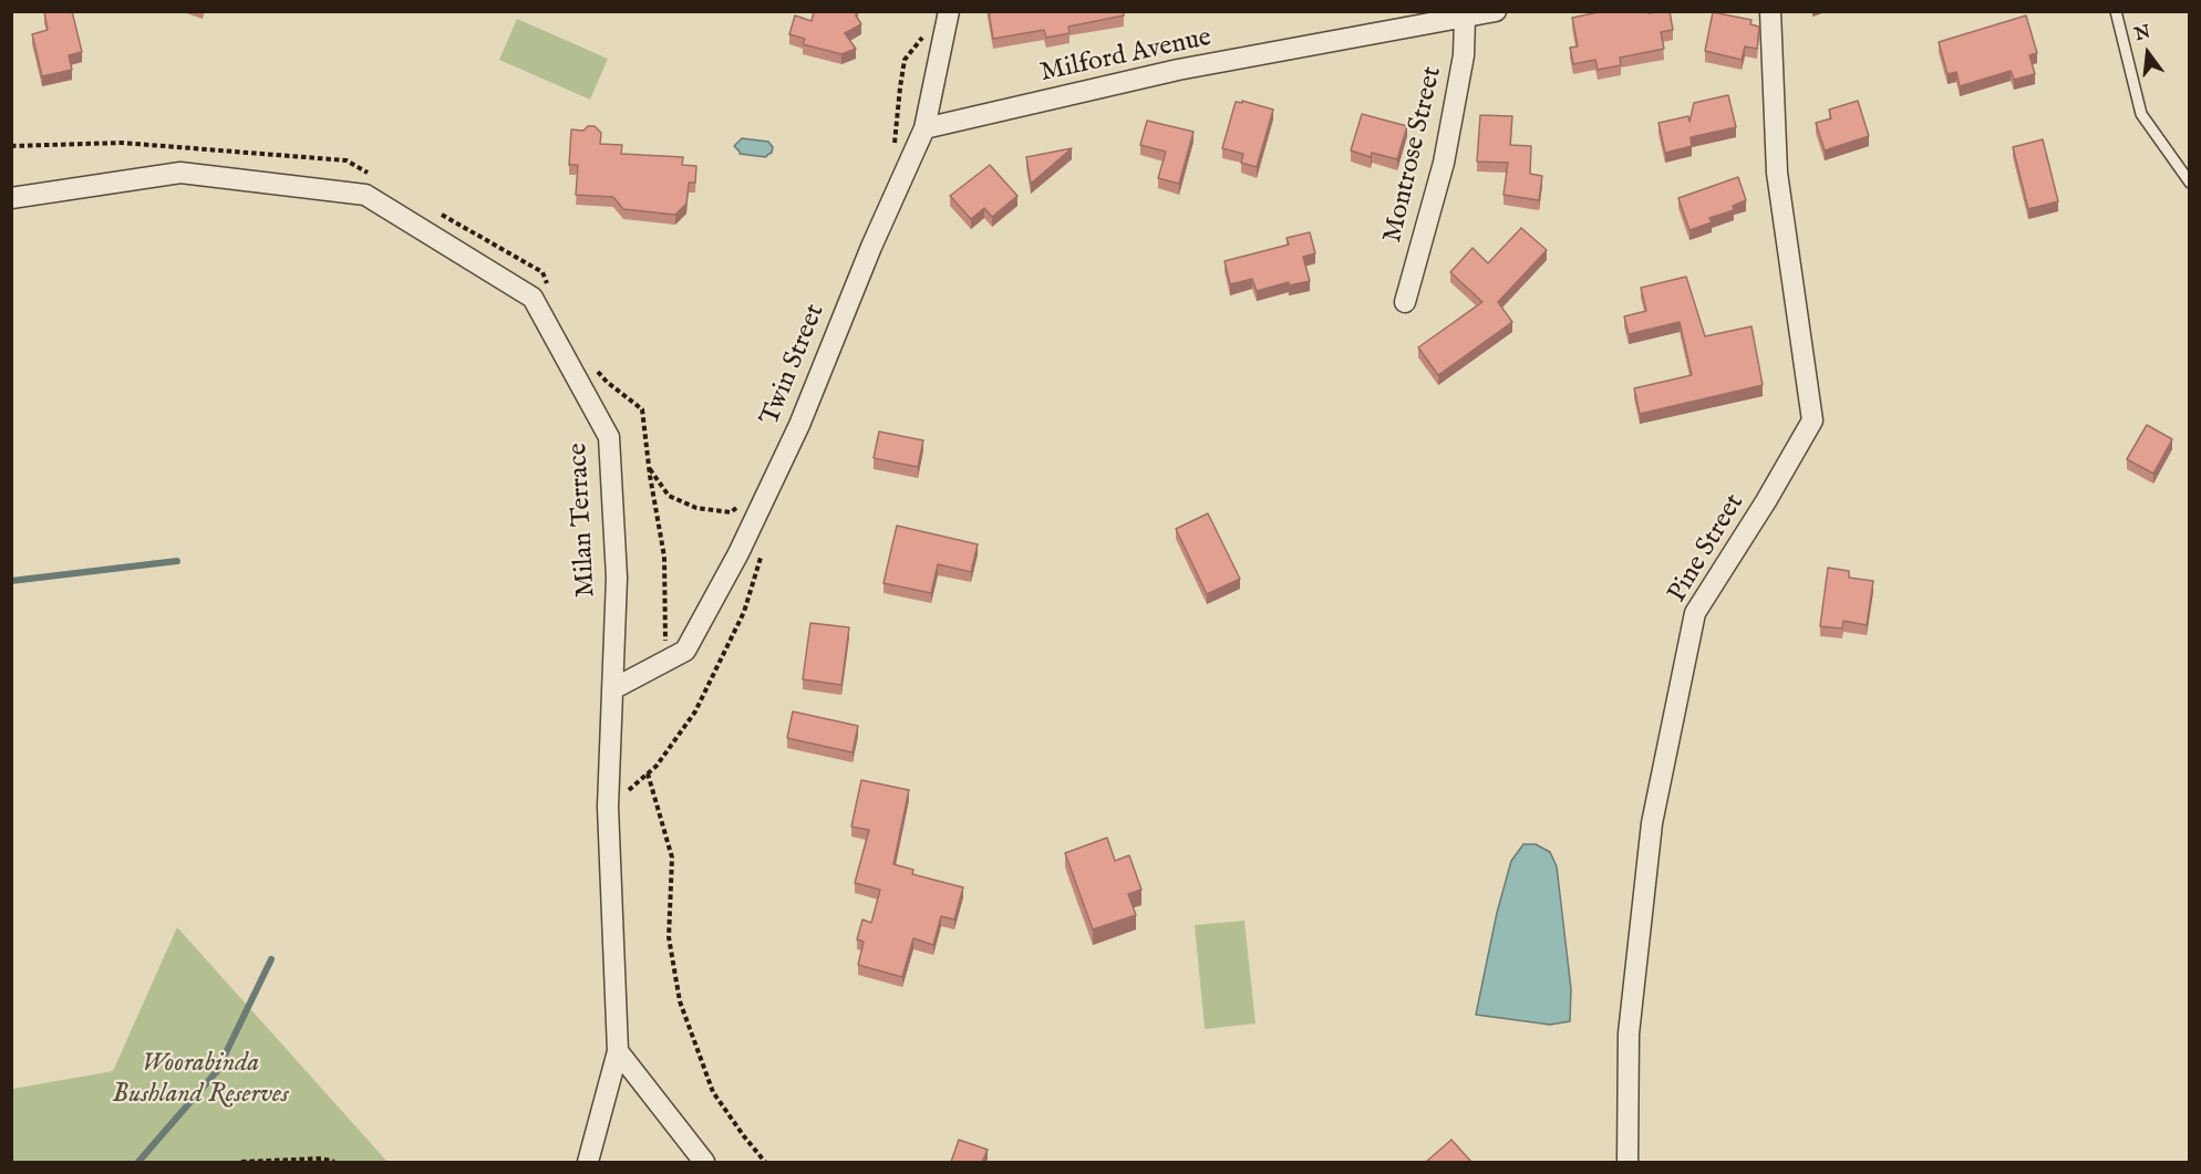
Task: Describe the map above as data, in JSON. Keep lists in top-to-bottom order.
{
  "streets": {
    "street": [
      "Milford Avenue",
      "Montrose Street",
      "Twin Street",
      "Milan Terrace",
      "Pine Street"
    ]
  },
  "crossings": [
    ["Milford Avenue", "Montrose Street"],
    ["Milford Avenue", "Twin Street"],
    ["Twin Street", "Milan Terrace"]
  ],
  "parks": ["Woorabinda Bushland Reserves"],
  "north": "top"
}
